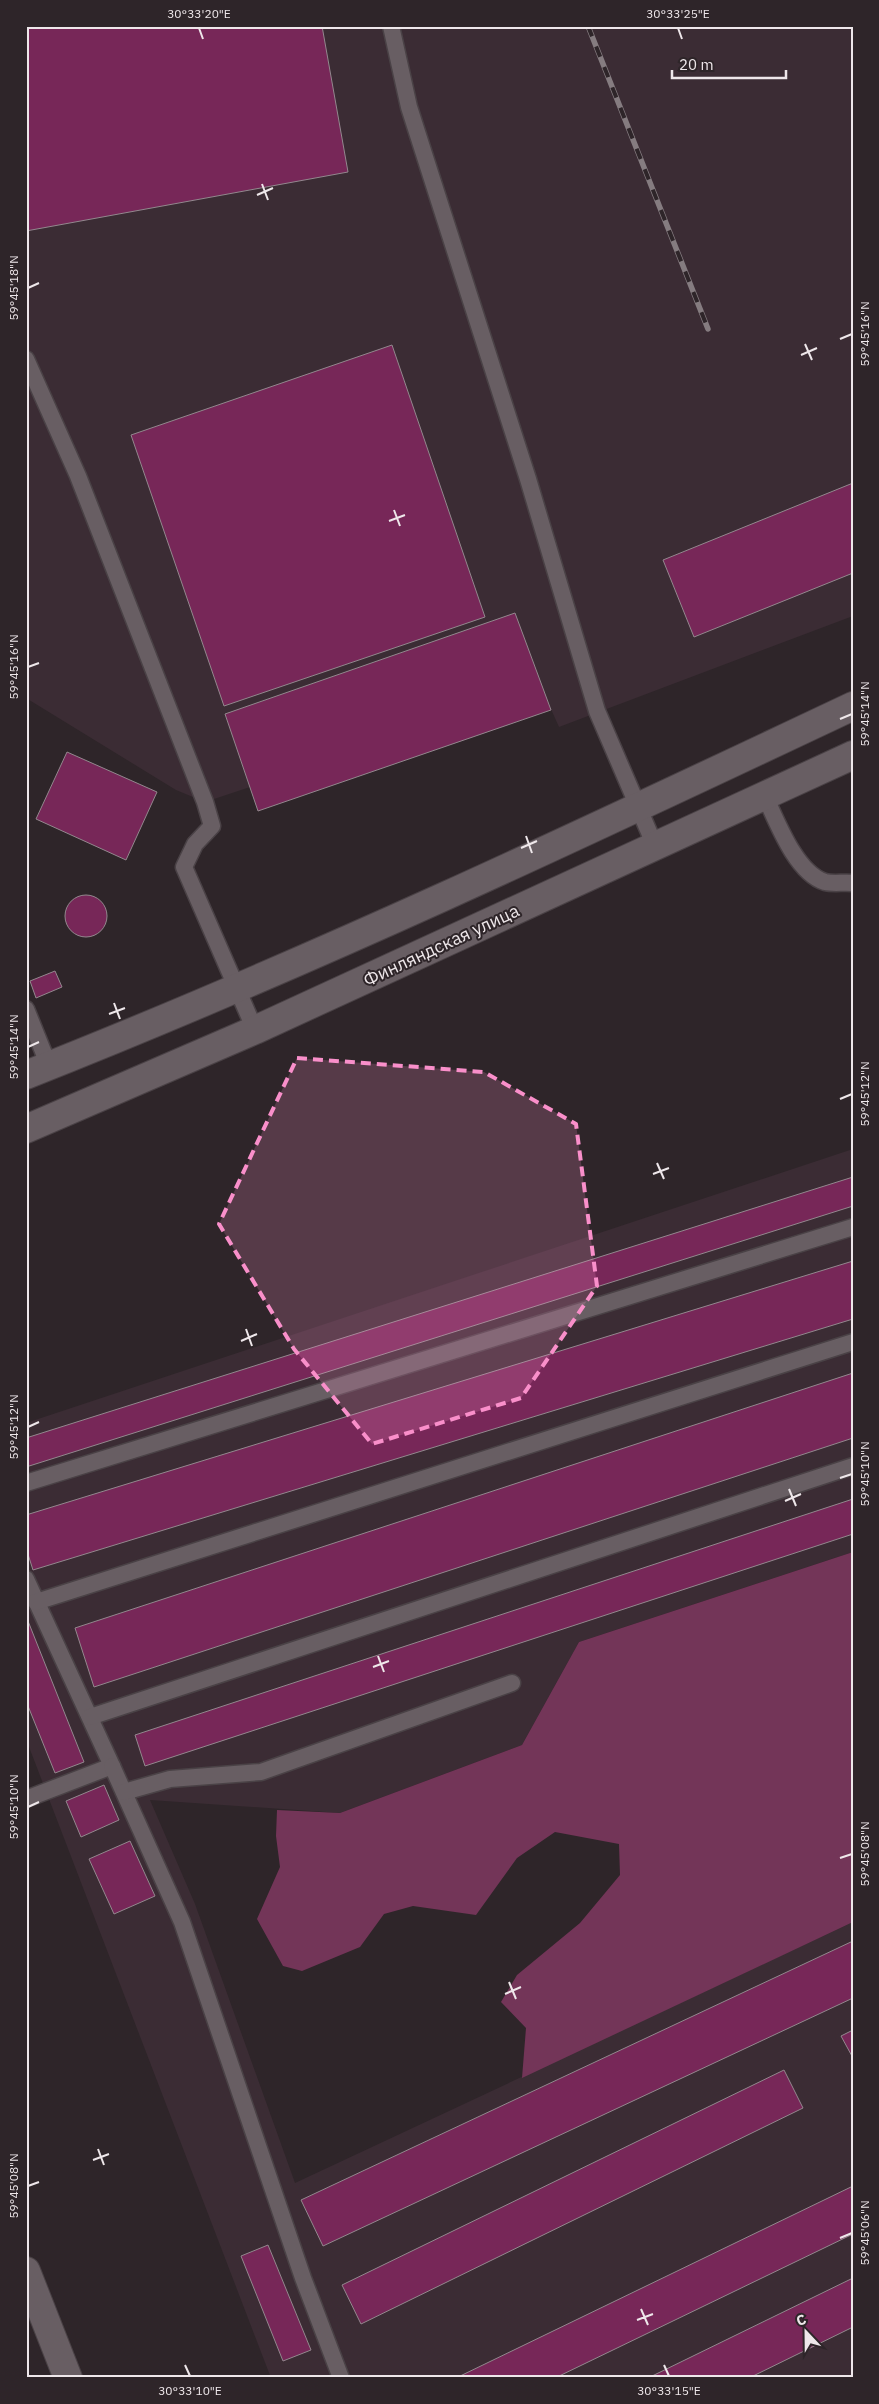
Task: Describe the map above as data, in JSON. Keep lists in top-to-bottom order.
{
  "streets": {
    "street": ["Финляндская улица"]
  },
  "scale_bar": "20 m",
  "north": "top",
  "coordinates": [
    "30°33'20\"E",
    "30°33'25\"E",
    "59°45'18\"N",
    "59°45'16\"N",
    "59°45'14\"N",
    "59°45'12\"N",
    "59°45'10\"N",
    "59°45'08\"N",
    "59°45'06\"N",
    "30°33'10\"E",
    "30°33'15\"E"
  ]
}
